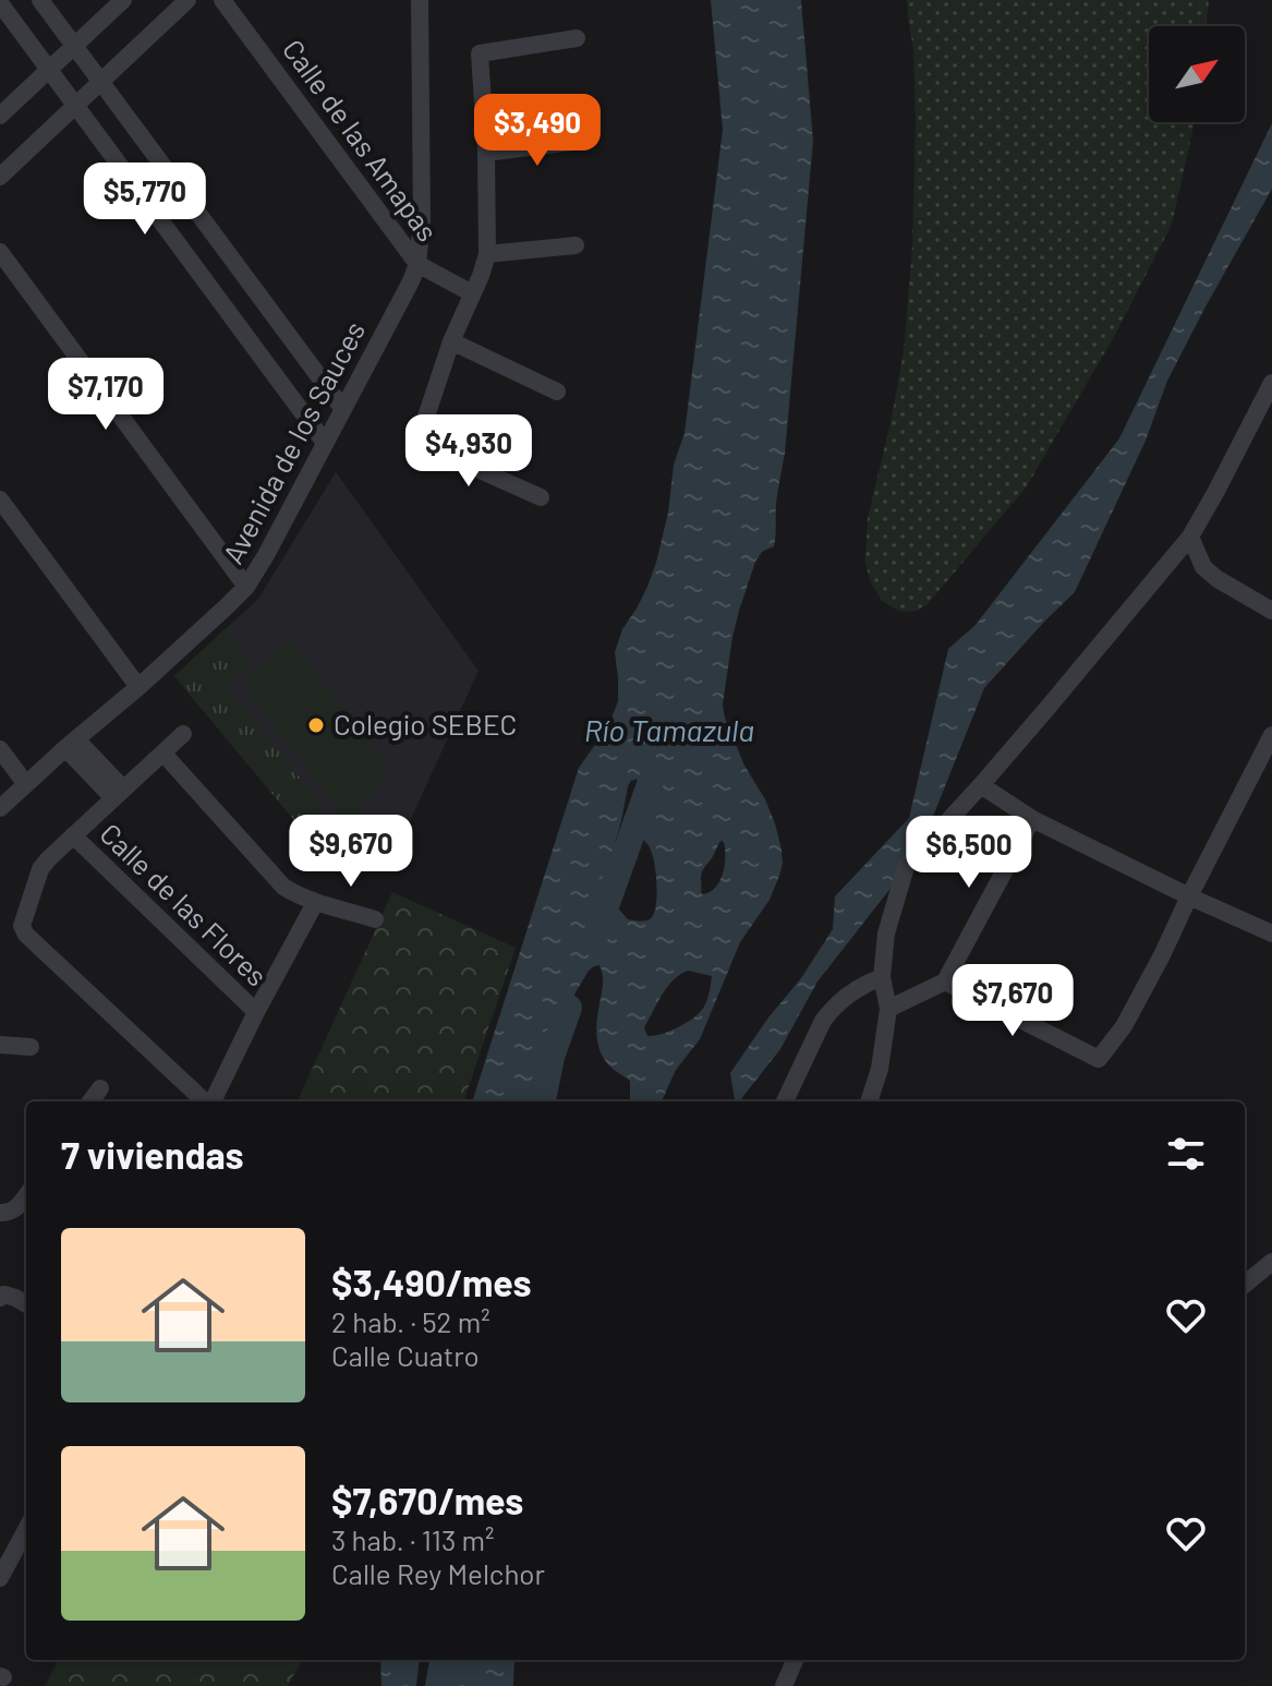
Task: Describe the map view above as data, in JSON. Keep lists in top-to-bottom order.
{
  "streets": {
    "street": ["Calle de las Amapas", "Avenida de los Sauces", "Calle de las Flores"]
  },
  "crossings": [
    ["Calle de las Amapas", "Avenida de los Sauces"]
  ],
  "water": ["Río Tamazula"],
  "places": ["Colegio SEBEC"],
  "north": "top right",
  "page": {
    "price": [
      "$3,490",
      "$5,770",
      "$7,170",
      "$4,930",
      "$9,670",
      "$6,500",
      "$7,670"
    ],
    "heading": "7 viviendas",
    "list": [
      {
        "name": "$3,490/mes",
        "note": "2 hab. · 52 m² · Calle Cuatro"
      },
      {
        "name": "$7,670/mes",
        "note": "3 hab. · 113 m² · Calle Rey Melchor"
      }
    ]
  }
}
